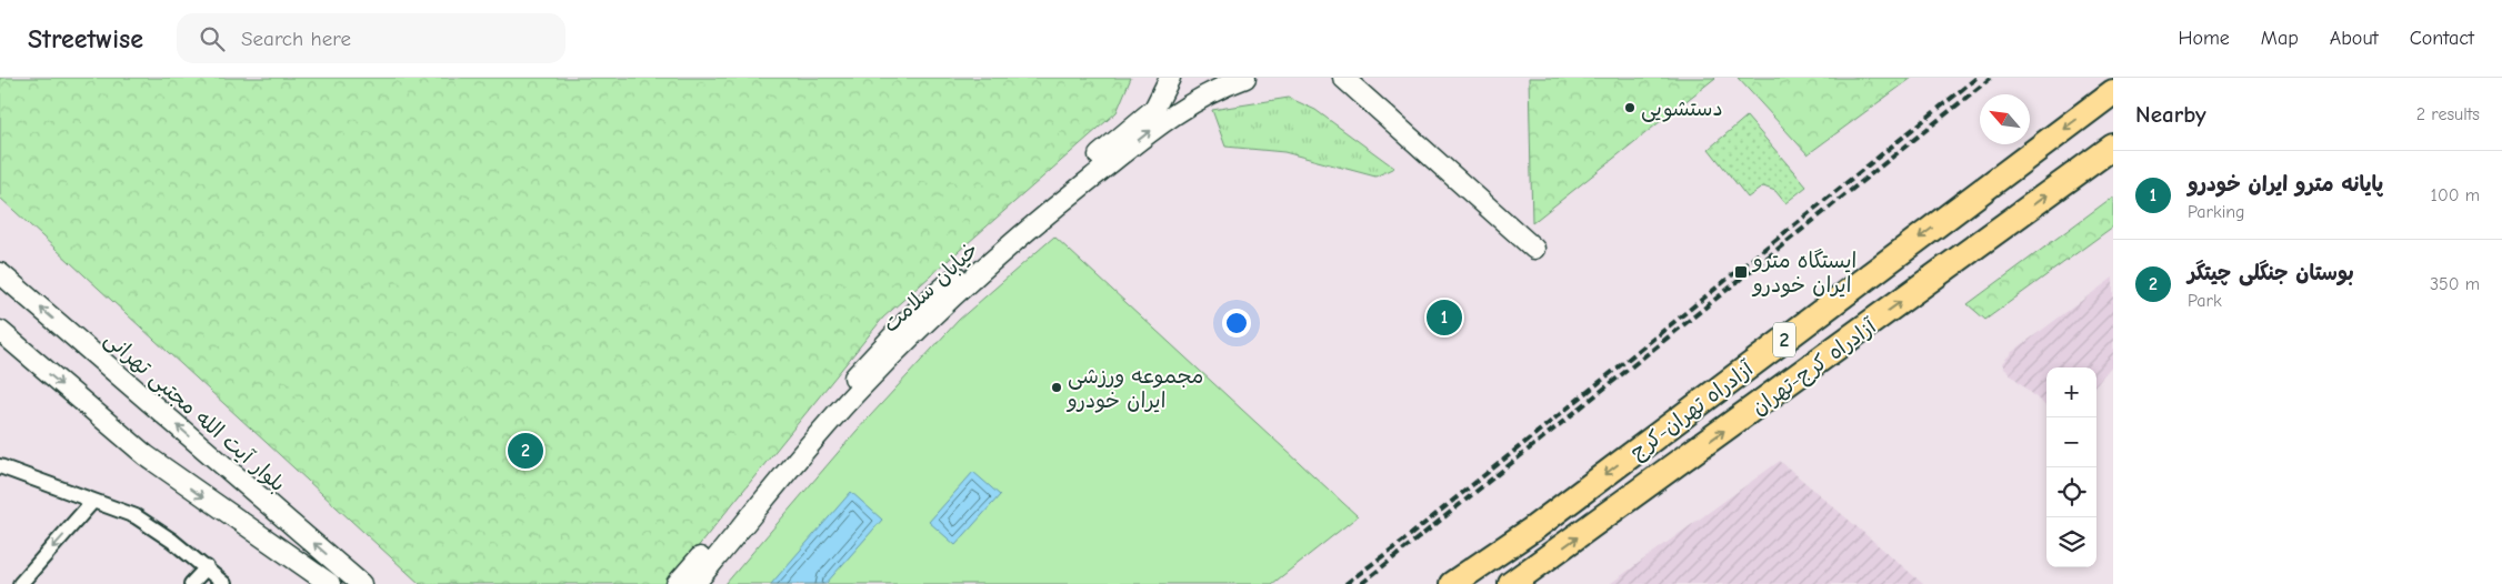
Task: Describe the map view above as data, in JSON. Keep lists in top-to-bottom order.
{
  "streets": {
    "highway": ["2", "آزادراه کرج-تهران", "آزادراه تهران-کرج"],
    "main road": ["خیابان سلامت", "بلوار آیت الله مجتبی تهرانی"]
  },
  "one_way": ["آزادراه کرج-تهران", "آزادراه تهران-کرج"],
  "places": {
    "other": ["دستشویی", "مجموعه ورزشی ایران خودرو"],
    "transit": ["ایستگاه مترو ایران خودرو"]
  },
  "north": "top left",
  "page": {
    "header": "Streetwise",
    "search": "Search here",
    "nav": [
      "Home",
      "Map",
      "About",
      "Contact"
    ],
    "heading": ["Nearby", "2 results"],
    "list": [
      {
        "mark": "1",
        "name": "پایانه مترو ایران خودرو",
        "note": "Parking",
        "value": "100 m"
      },
      {
        "mark": "2",
        "name": "بوستان جنگلی چیتگر",
        "note": "Park",
        "value": "350 m"
      }
    ],
    "pins": ["1", "2"],
    "map_buttons": ["+", "−"]
  }
}
